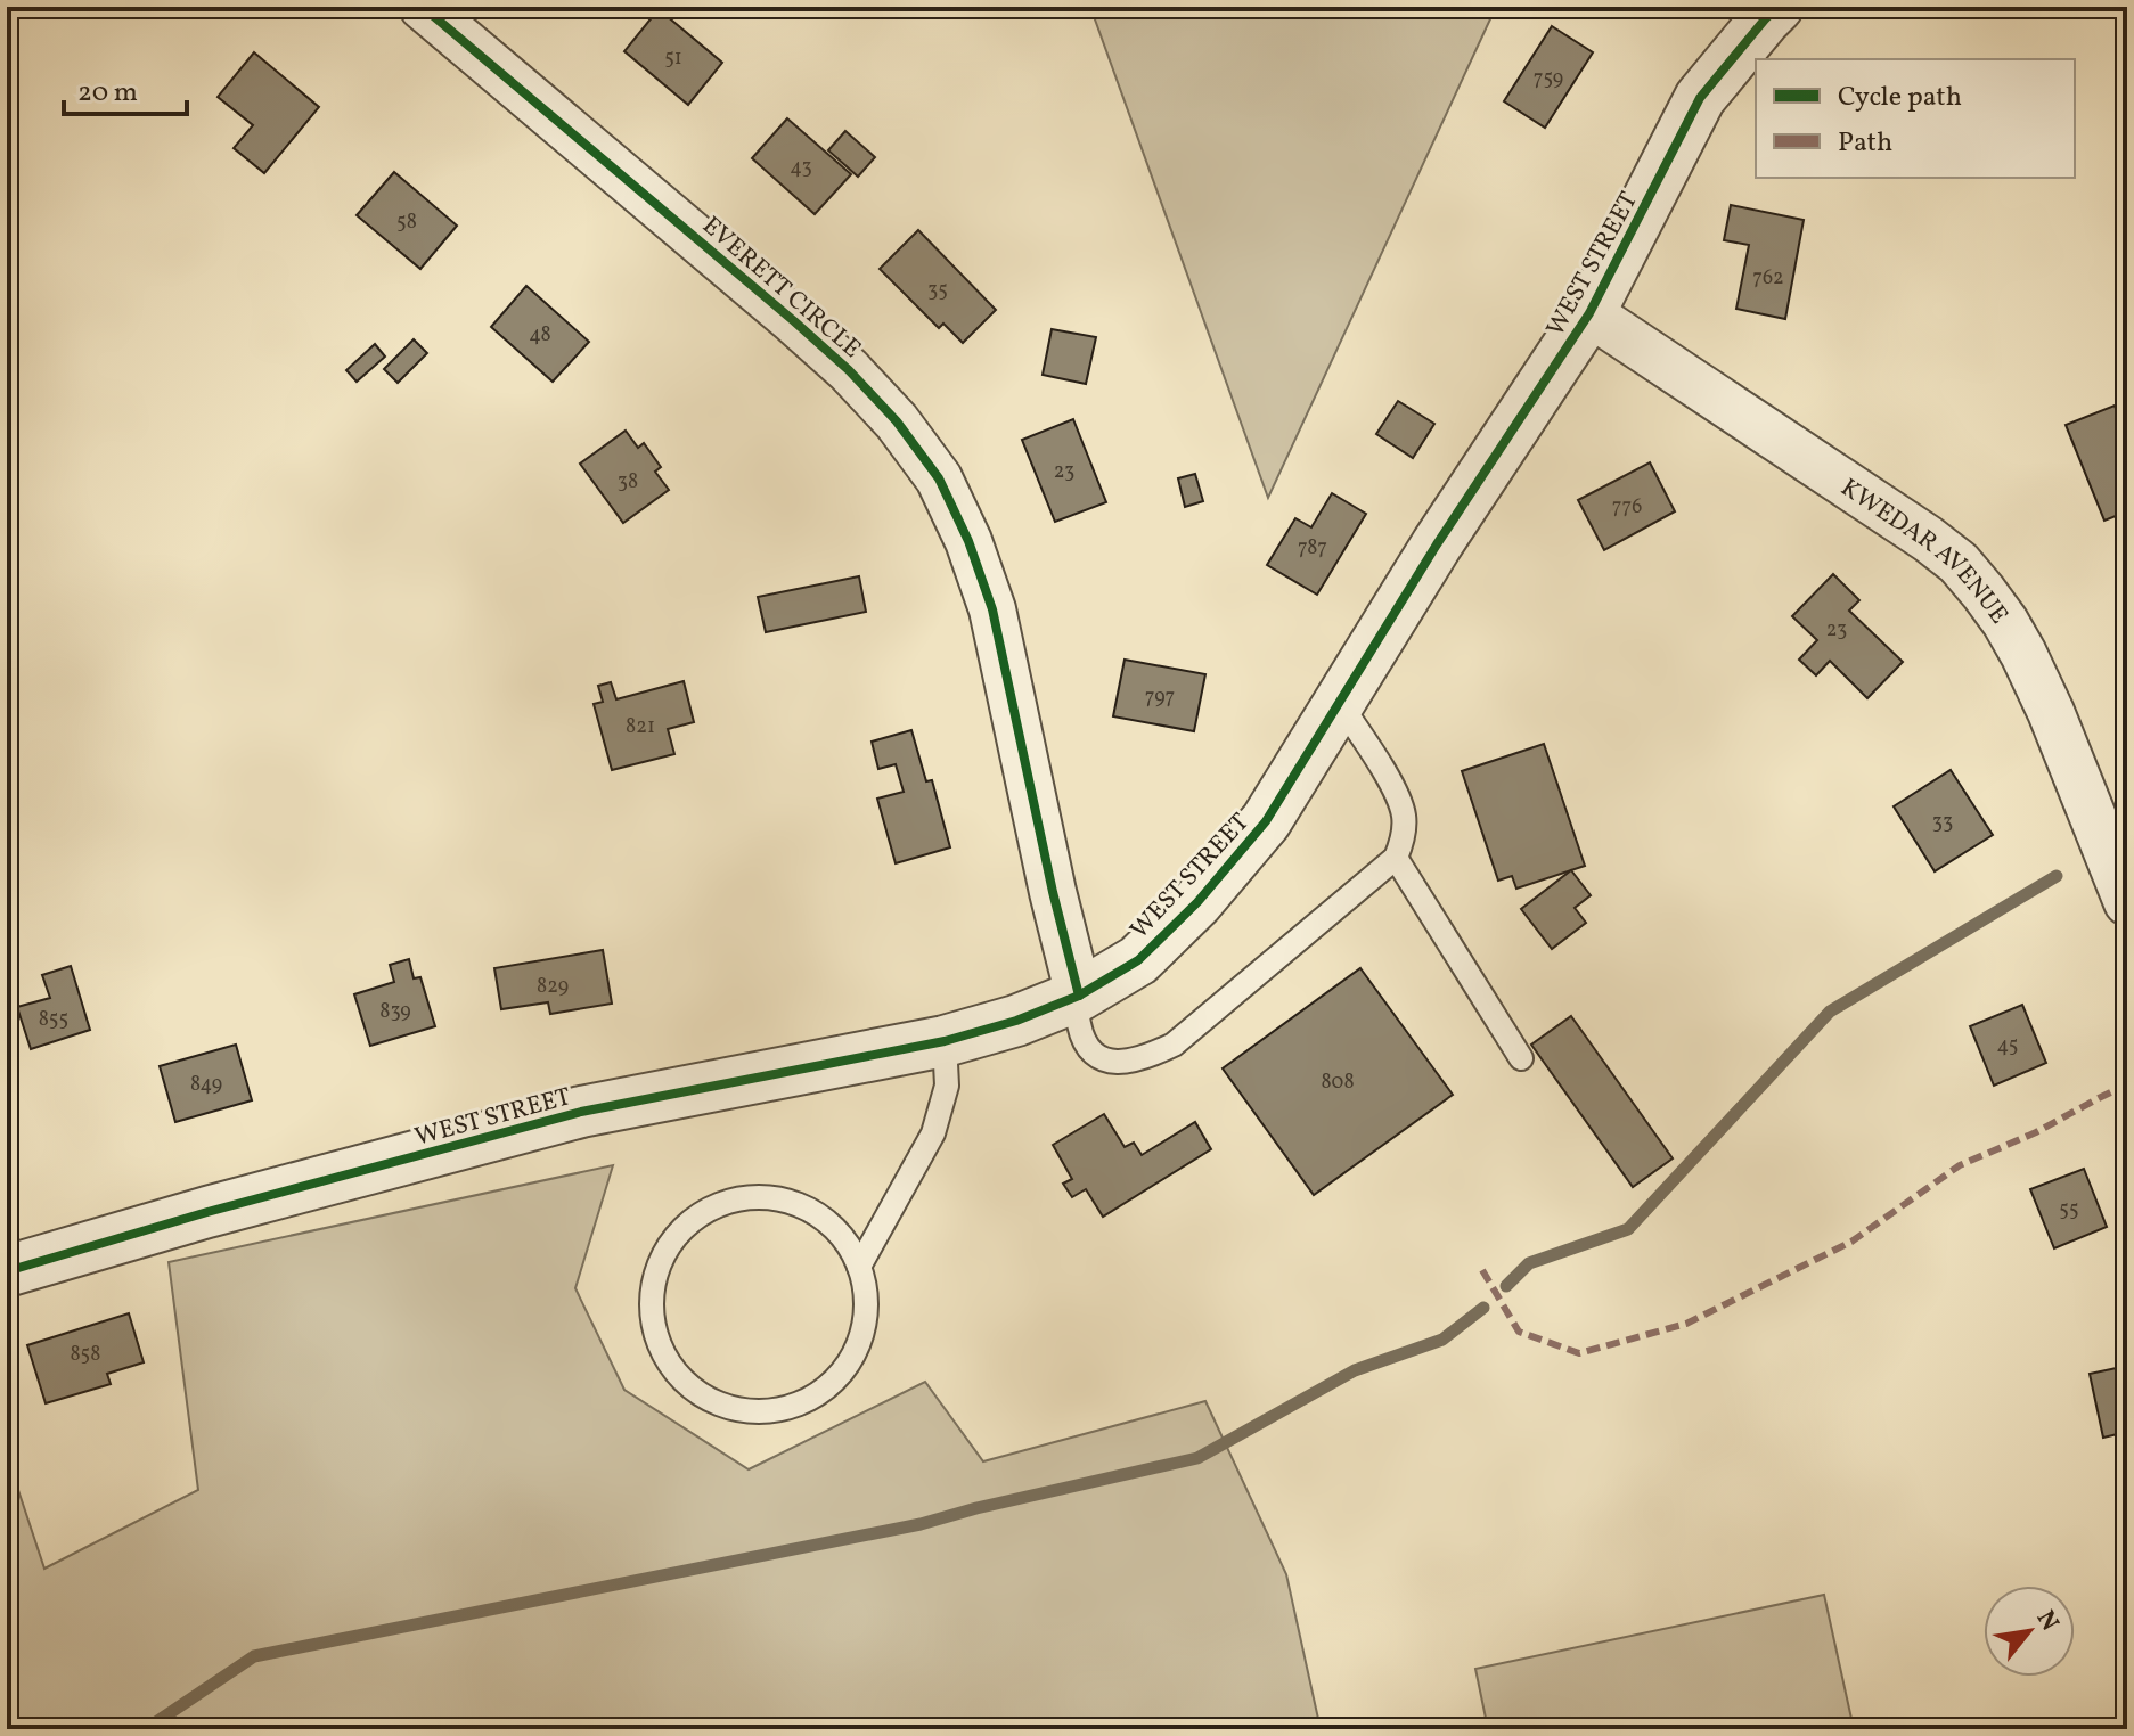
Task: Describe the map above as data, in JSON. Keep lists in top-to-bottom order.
{
  "streets": {
    "street": ["WEST STREET", "EVERETT CIRCLE", "KWEDAR AVENUE"]
  },
  "crossings": [
    ["WEST STREET", "EVERETT CIRCLE"],
    ["WEST STREET", "KWEDAR AVENUE"]
  ],
  "house_numbers": [
    "51",
    "759",
    "43",
    "58",
    "762",
    "35",
    "48",
    "23",
    "38",
    "776",
    "787",
    "23",
    "797",
    "821",
    "33",
    "829",
    "839",
    "855",
    "45",
    "808",
    "849",
    "55",
    "858"
  ],
  "legend": ["Cycle path", "Path"],
  "scale_bar": "20 m",
  "north": "top right"
}
